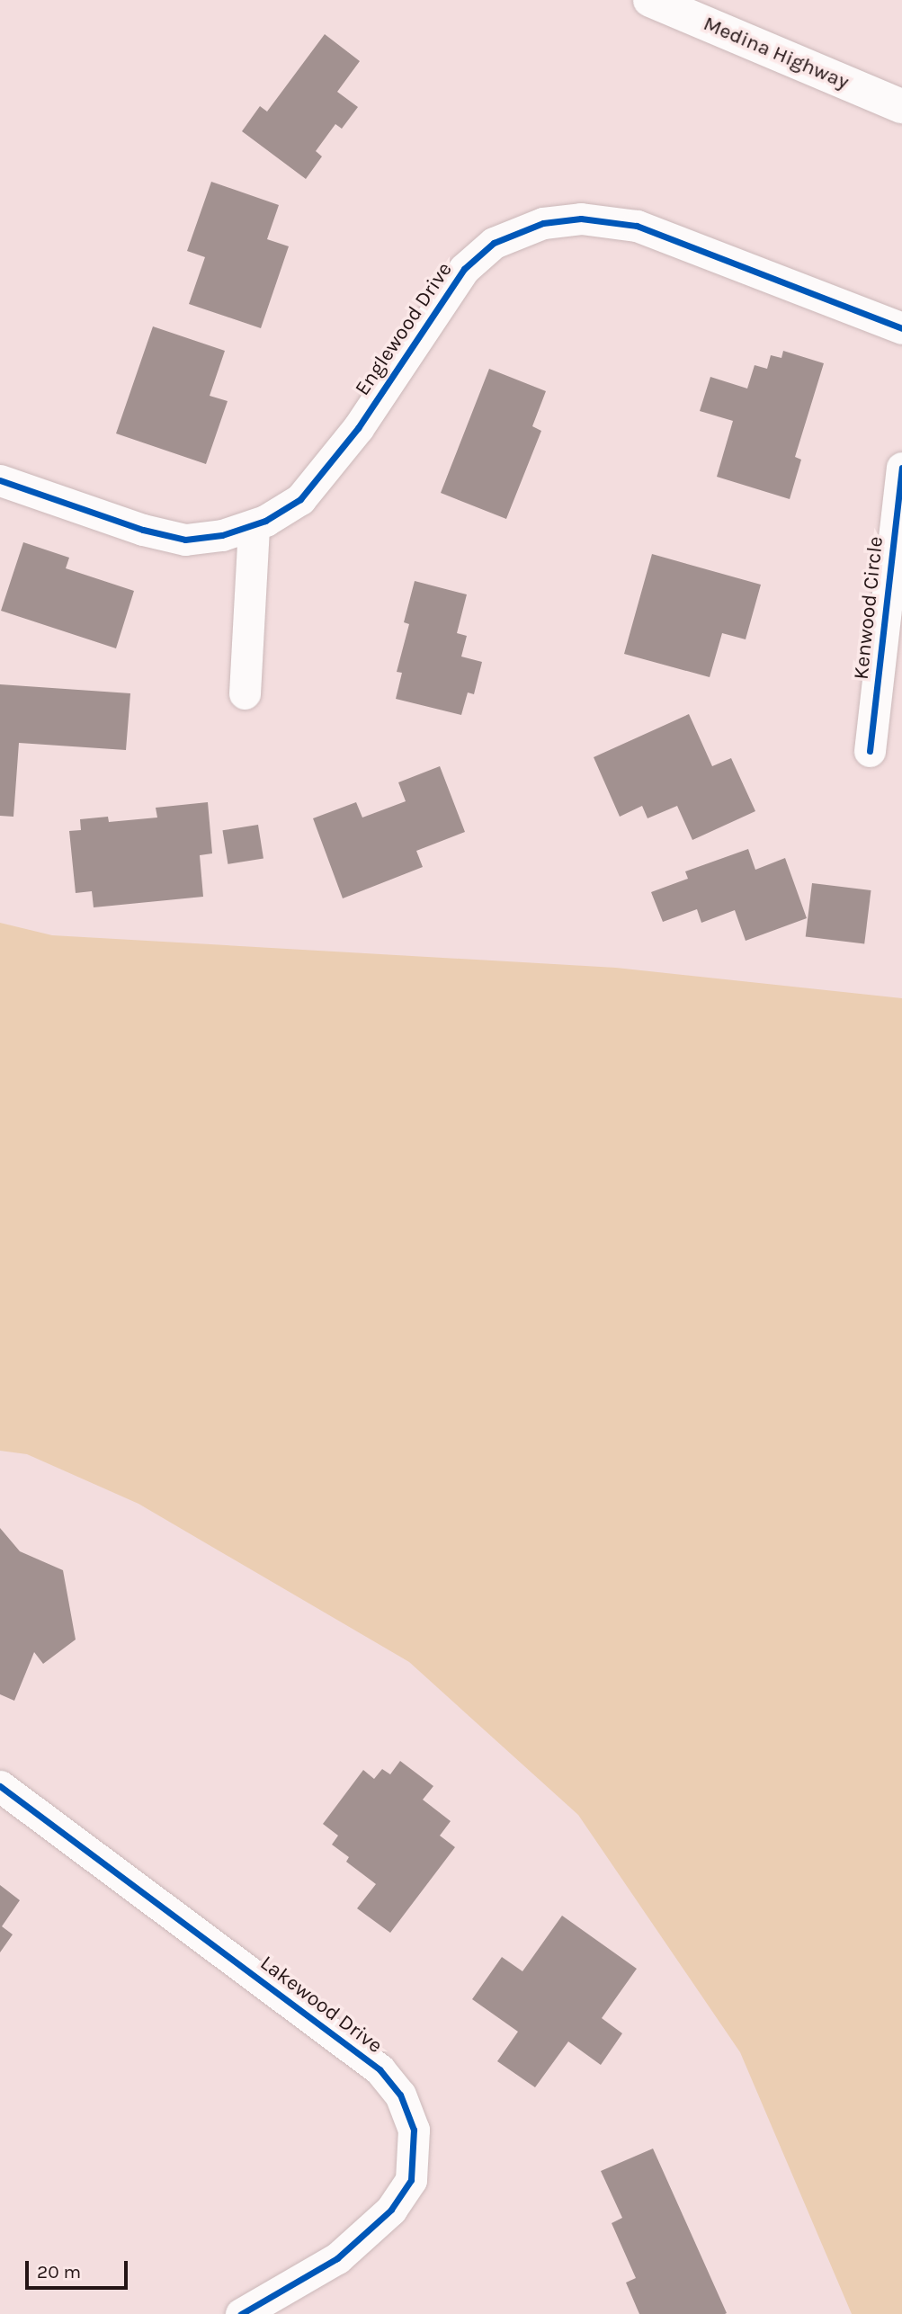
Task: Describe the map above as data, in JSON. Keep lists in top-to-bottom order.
{
  "streets": {
    "main road": ["Medina Highway"],
    "street": ["Englewood Drive", "Kenwood Circle", "Lakewood Drive"]
  },
  "scale_bar": "20 m"
}
